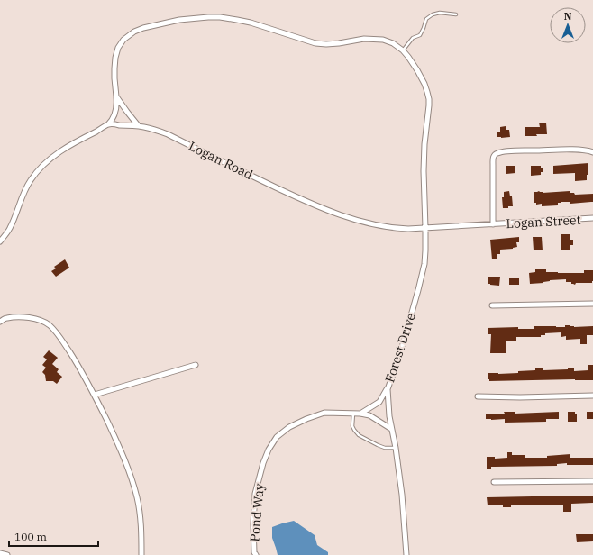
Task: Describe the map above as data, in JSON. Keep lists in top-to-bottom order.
{
  "streets": {
    "street": [
      "Logan Road",
      "Logan Street",
      "Forest Drive",
      "Pond Way"
    ]
  },
  "crossings": [
    ["Logan Road", "Logan Street"],
    ["Logan Road", "Forest Drive"],
    ["Forest Drive", "Pond Way"]
  ],
  "scale_bar": "100 m",
  "north": "top"
}
